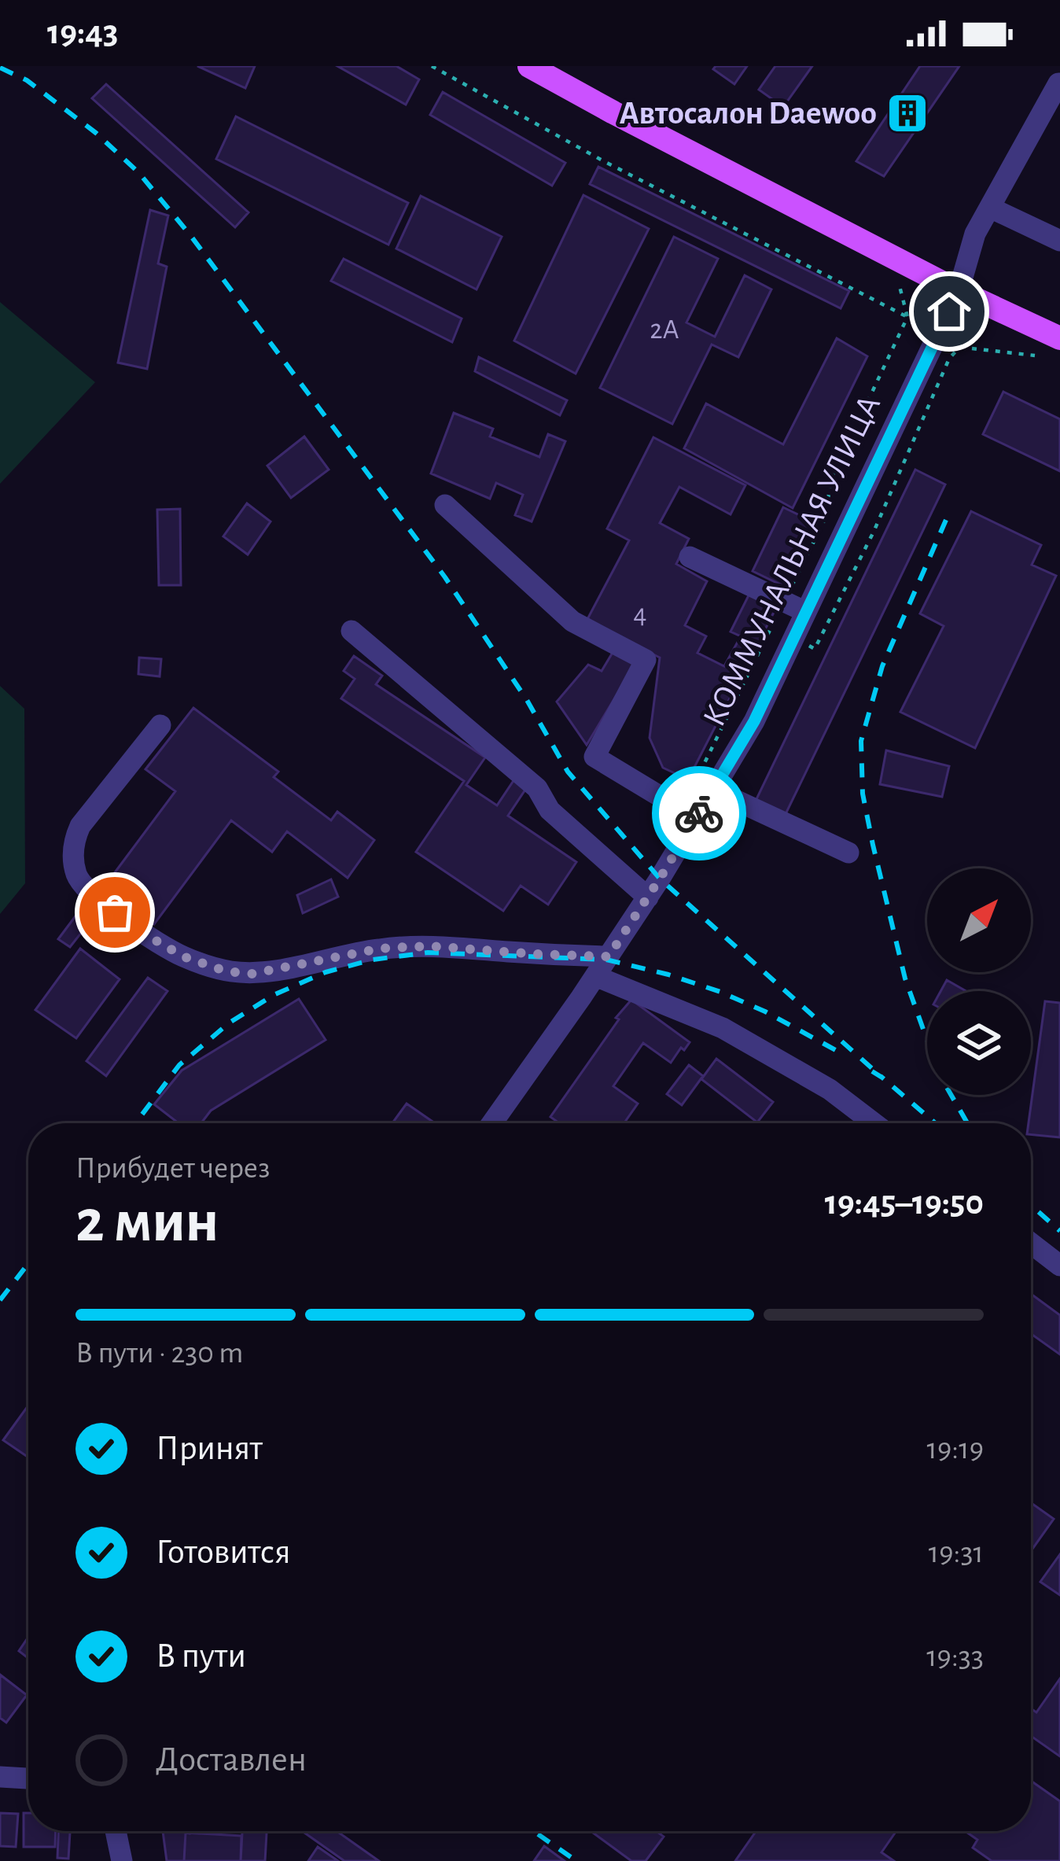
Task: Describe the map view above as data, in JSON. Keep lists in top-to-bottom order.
{
  "streets": {
    "street": ["КОММУНАЛЬНАЯ УЛИЦА"]
  },
  "places": {
    "building": ["Автосалон Daewoo"]
  },
  "house_numbers": ["2А", "4"],
  "north": "top right",
  "page": {
    "status": "19:43",
    "heading": ["2 мин", "Прибудет через", "19:45–19:50"],
    "bar": "В пути · 230 m",
    "list": [
      ["Принят", "19:19"],
      ["Готовится", "19:31"],
      ["В пути", "19:33"],
      "Доставлен"
    ]
  }
}
